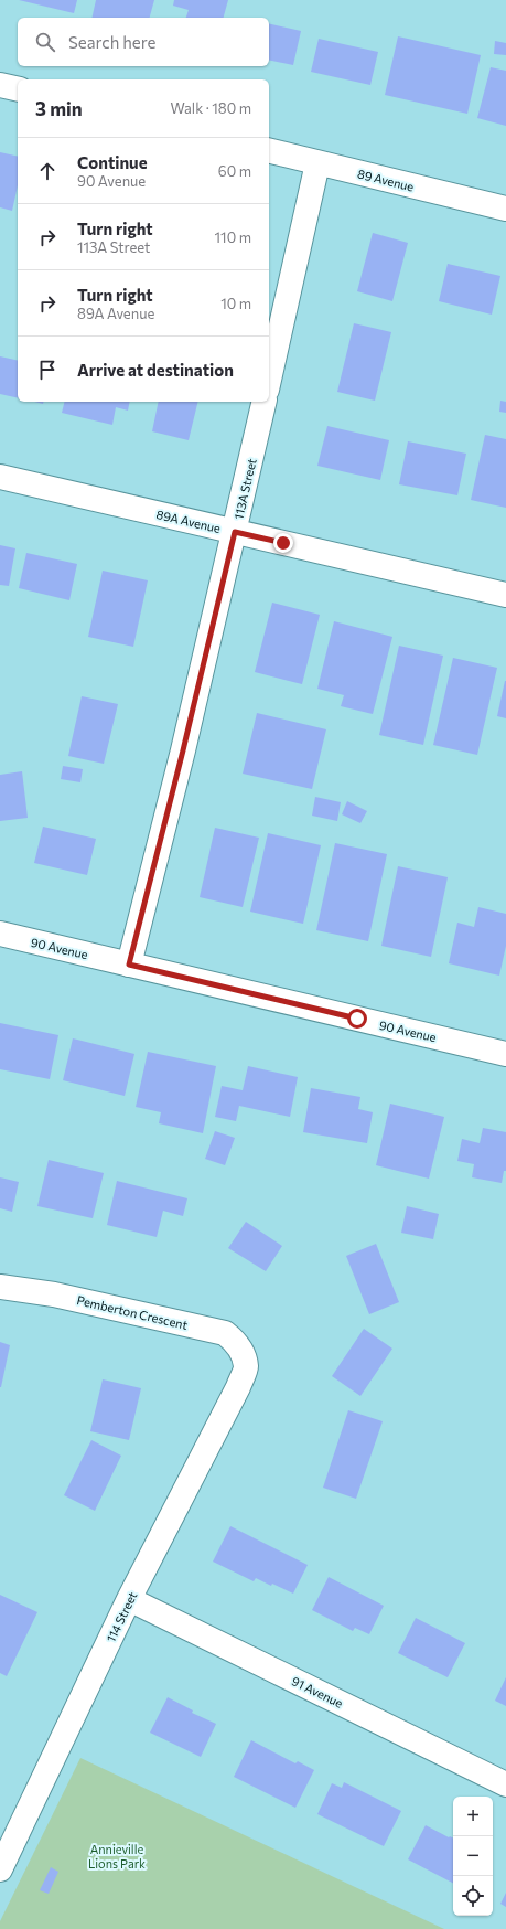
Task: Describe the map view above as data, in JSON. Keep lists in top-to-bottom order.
{
  "streets": {
    "street": [
      "89 Avenue",
      "113A Street",
      "89A Avenue",
      "90 Avenue",
      "Pemberton Crescent",
      "114 Street",
      "91 Avenue"
    ]
  },
  "crossings": [
    ["113A Street", "89A Avenue"],
    ["113A Street", "90 Avenue"],
    ["Pemberton Crescent", "114 Street"],
    ["114 Street", "91 Avenue"]
  ],
  "parks": ["Annieville Lions Park"],
  "page": {
    "search": "Search here",
    "heading": ["3 min", "Walk · 180 m"],
    "list": [
      ["Continue", "90 Avenue", "60 m"],
      ["Turn right", "113A Street", "110 m"],
      ["Turn right", "89A Avenue", "10 m"],
      "Arrive at destination"
    ],
    "map_buttons": ["+", "−"]
  }
}
